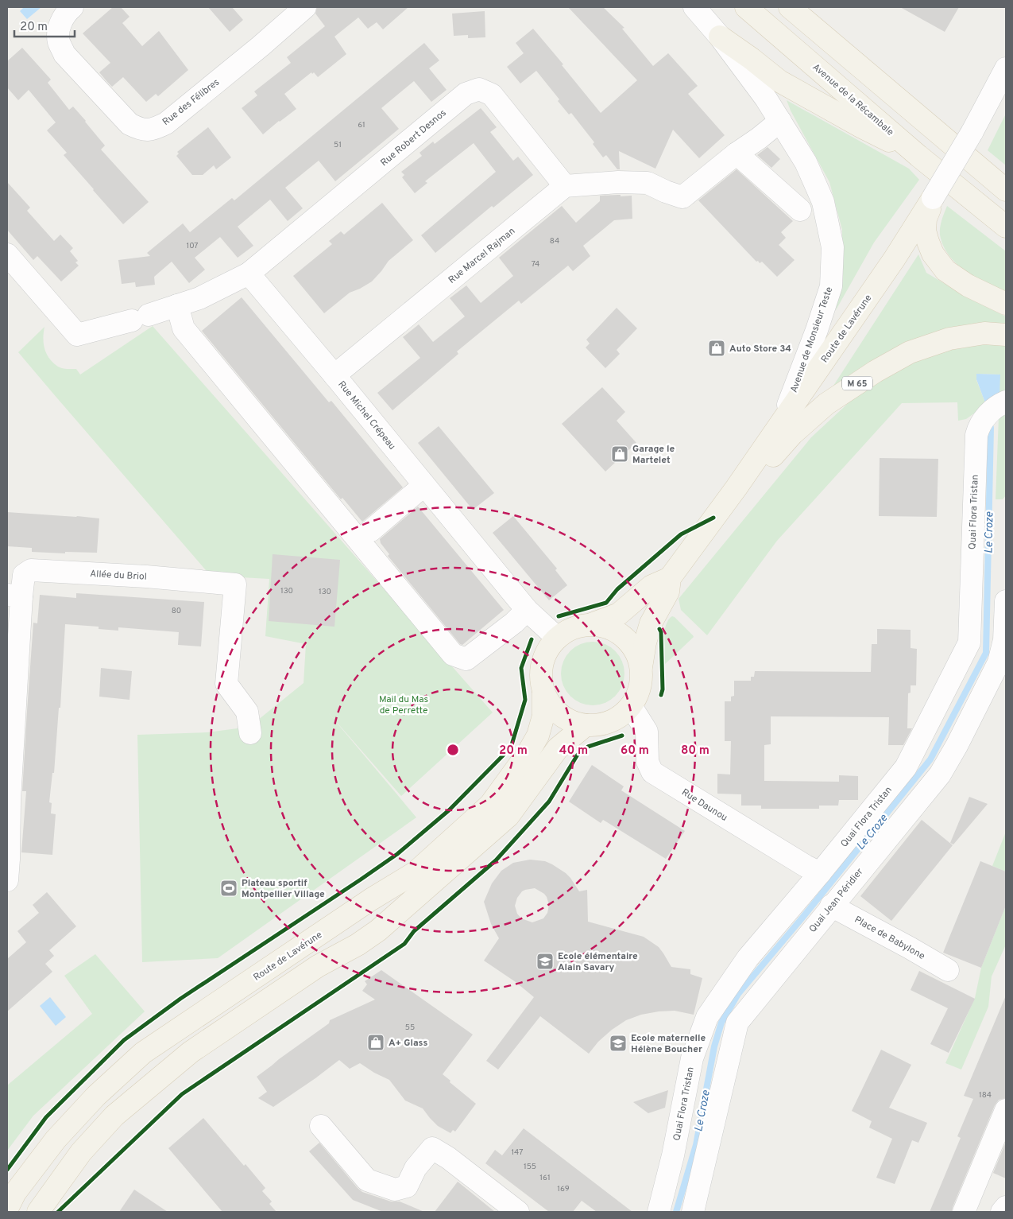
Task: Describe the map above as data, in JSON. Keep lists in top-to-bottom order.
{
  "streets": {
    "main road": ["Avenue de la Récambale", "Route de Lavérune", "M 65"],
    "street": [
      "Rue des Félibres",
      "Rue Robert Desnos",
      "Rue Marcel Rajman",
      "Avenue de Monsieur Teste",
      "Rue Michel Crépeau",
      "Quai Flora Tristan",
      "Allée du Briol",
      "Rue Daunou",
      "Quai Jean Péridier",
      "Place de Babylone"
    ]
  },
  "crossings": [
    ["Rue Robert Desnos", "Rue Marcel Rajman"],
    ["Rue Robert Desnos", "Rue Michel Crépeau"],
    ["Rue Marcel Rajman", "Rue Michel Crépeau"],
    ["Route de Lavérune", "Avenue de Monsieur Teste"],
    ["Route de Lavérune", "M 65"],
    ["Route de Lavérune", "Rue Michel Crépeau"],
    ["Route de Lavérune", "Rue Daunou"],
    ["Rue Michel Crépeau", "Rue Daunou"],
    ["Quai Flora Tristan", "Rue Daunou"],
    ["Quai Jean Péridier", "Place de Babylone"]
  ],
  "water": ["Le Croze"],
  "parks": ["Mail du Mas de Perrette"],
  "places": {
    "shop": ["Auto Store 34", "Garage le Martelet", "A+ Glass"],
    "sports": ["Plateau sportif Montpellier Village"],
    "school or university": ["Ecole élémentaire Alain Savary", "Ecole maternelle Hélène Boucher"]
  },
  "house_numbers": [
    "61",
    "51",
    "84",
    "107",
    "74",
    "130",
    "130",
    "80",
    "55",
    "184",
    "147",
    "155",
    "161",
    "169"
  ],
  "scale_bar": "20 m",
  "rings": [
    "20 m",
    "40 m",
    "60 m",
    "80 m"
  ]
}
